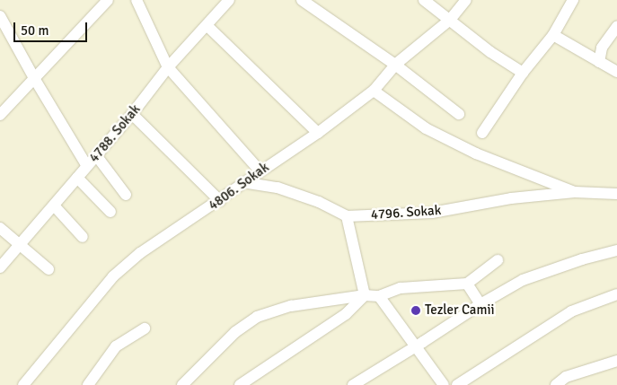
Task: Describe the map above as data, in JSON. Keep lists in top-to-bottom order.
{
  "streets": {
    "street": ["4788. Sokak", "4806. Sokak", "4796. Sokak"]
  },
  "crossings": [
    ["4806. Sokak", "4796. Sokak"]
  ],
  "places": ["Tezler Camii"],
  "scale_bar": "50 m"
}
